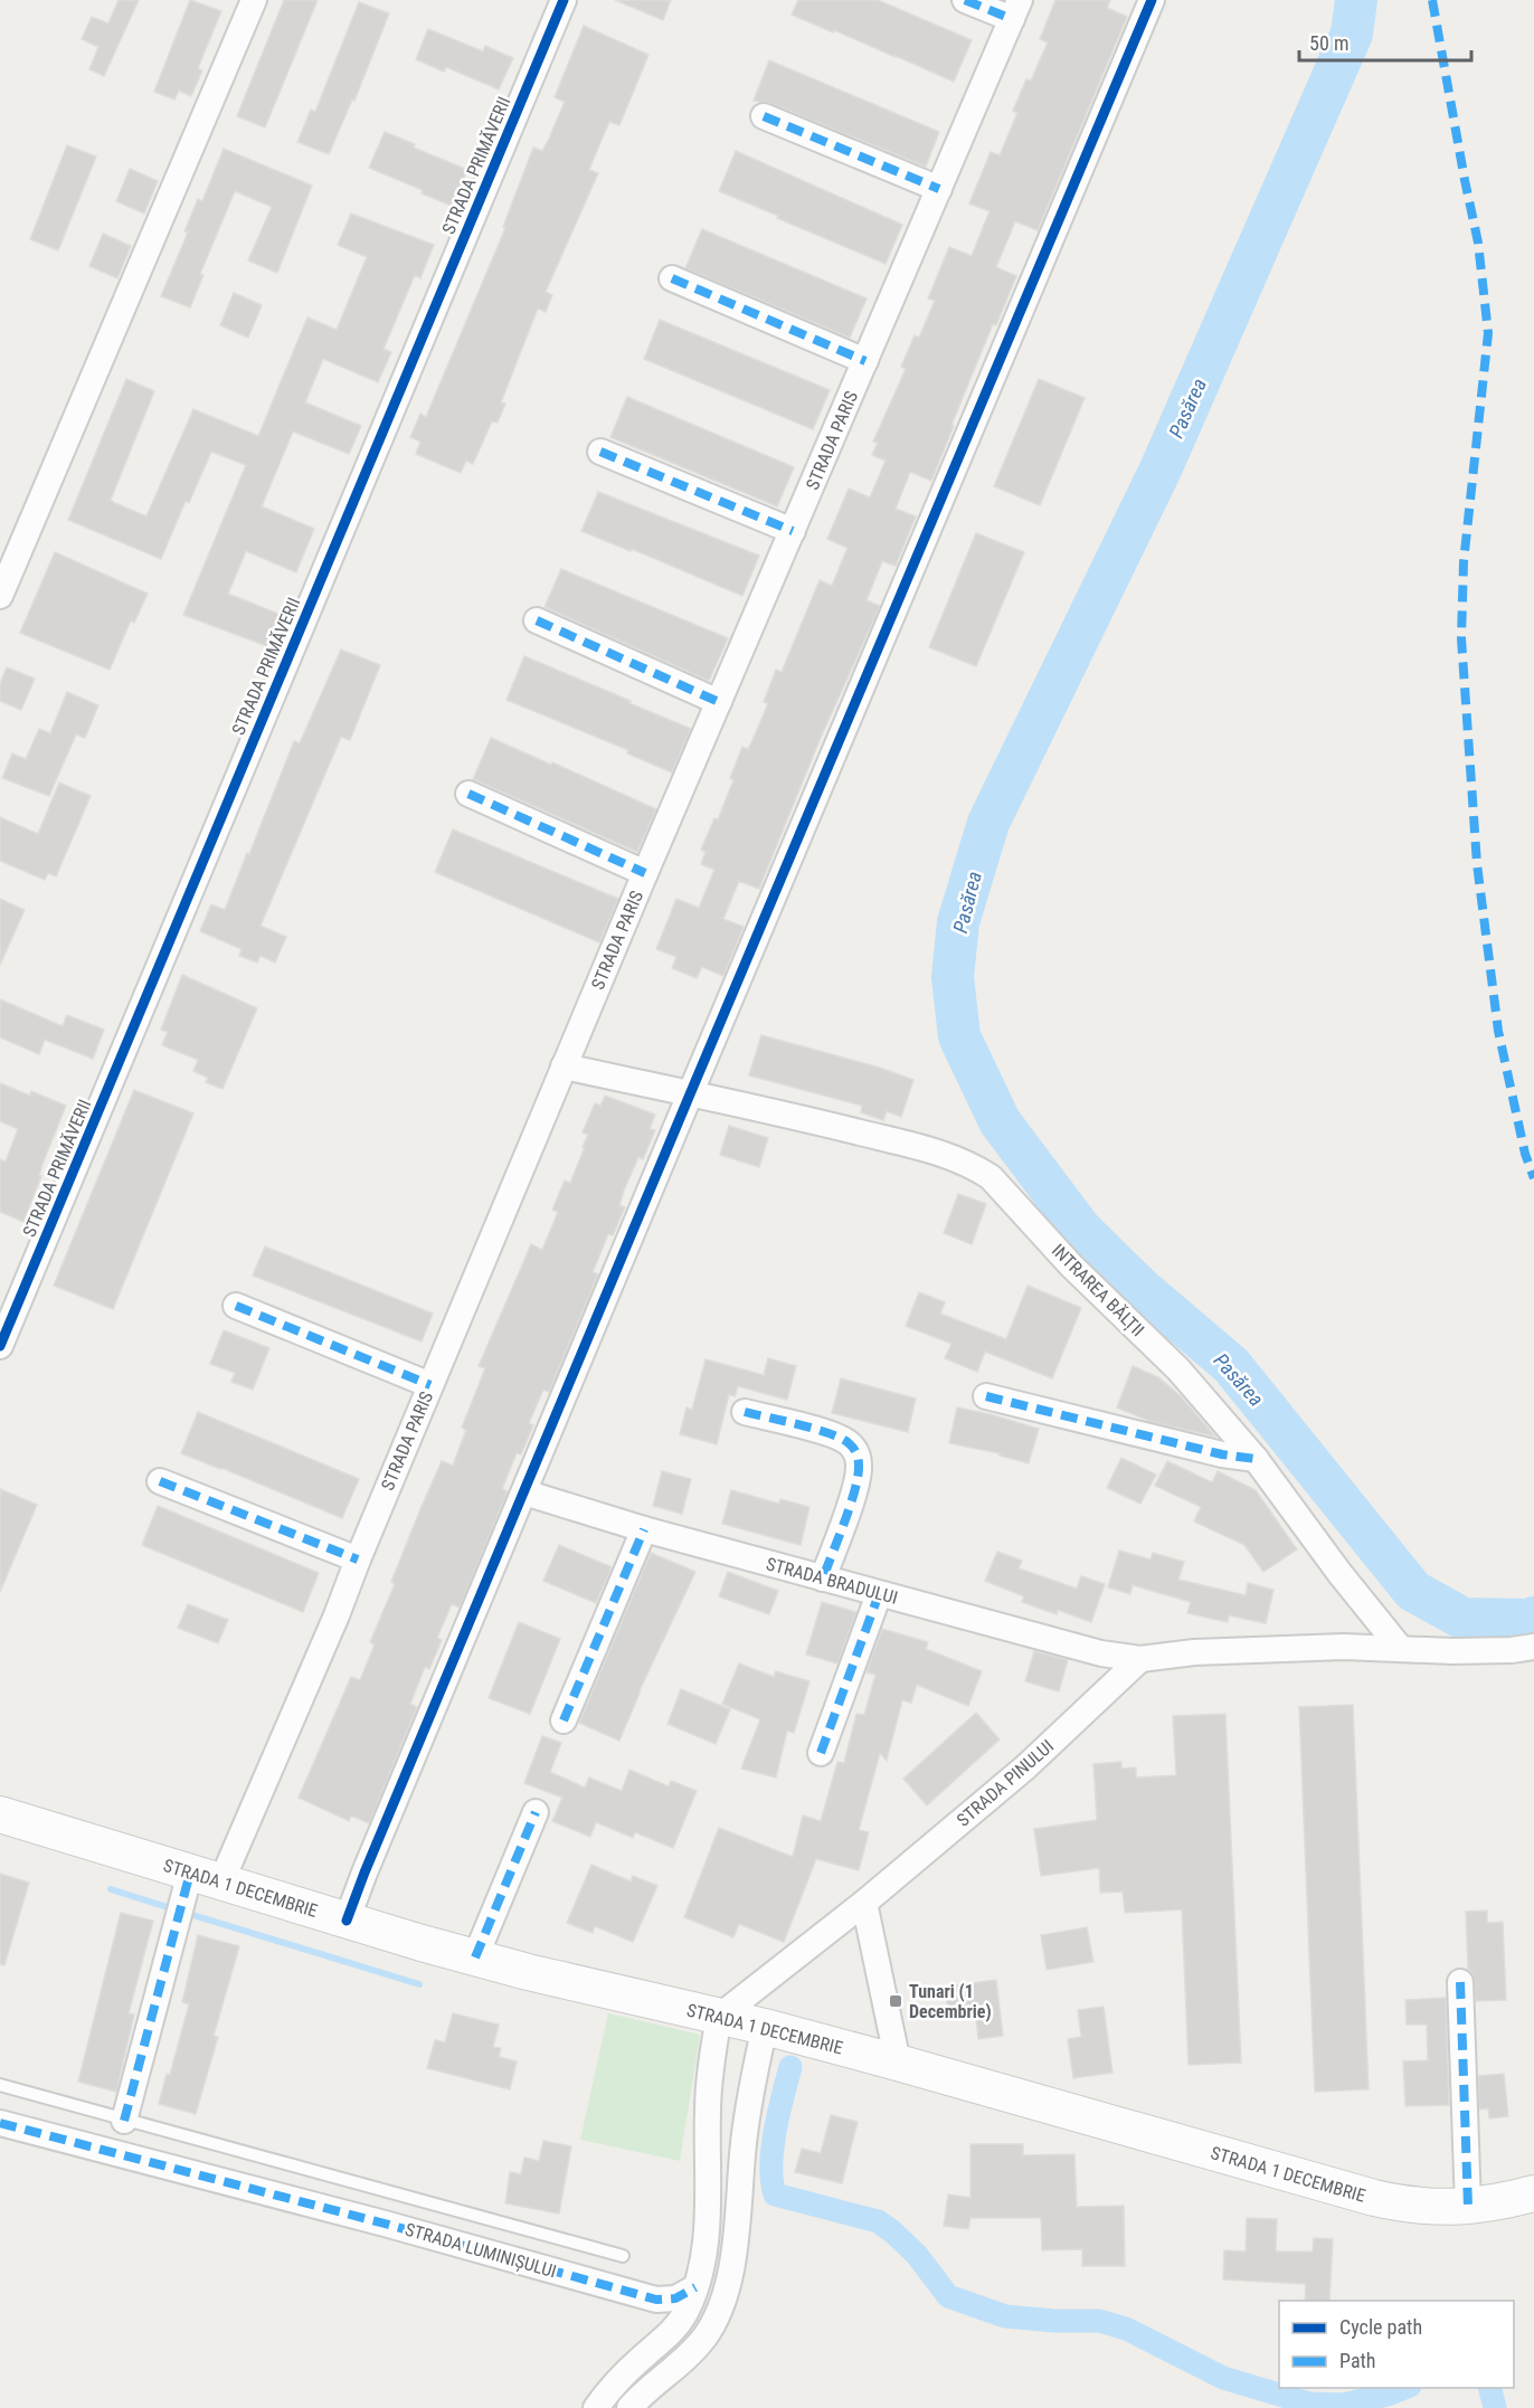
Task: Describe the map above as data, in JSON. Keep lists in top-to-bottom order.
{
  "streets": {
    "main road": ["STRADA 1 DECEMBRIE"],
    "street": [
      "STRADA PRIMĂVERII",
      "STRADA PARIS",
      "INTRAREA BĂLȚII",
      "STRADA BRADULUI",
      "STRADA PINULUI",
      "STRADA LUMINIȘULUI"
    ]
  },
  "crossings": [
    ["STRADA PARIS", "INTRAREA BĂLȚII"],
    ["STRADA PARIS", "STRADA 1 DECEMBRIE"],
    ["INTRAREA BĂLȚII", "STRADA BRADULUI"],
    ["STRADA BRADULUI", "STRADA PINULUI"],
    ["STRADA PINULUI", "STRADA 1 DECEMBRIE"]
  ],
  "water": ["Pasărea"],
  "places": {
    "transit": ["Tunari (1 Decembrie)"]
  },
  "legend": ["Cycle path", "Path"],
  "scale_bar": "50 m"
}
